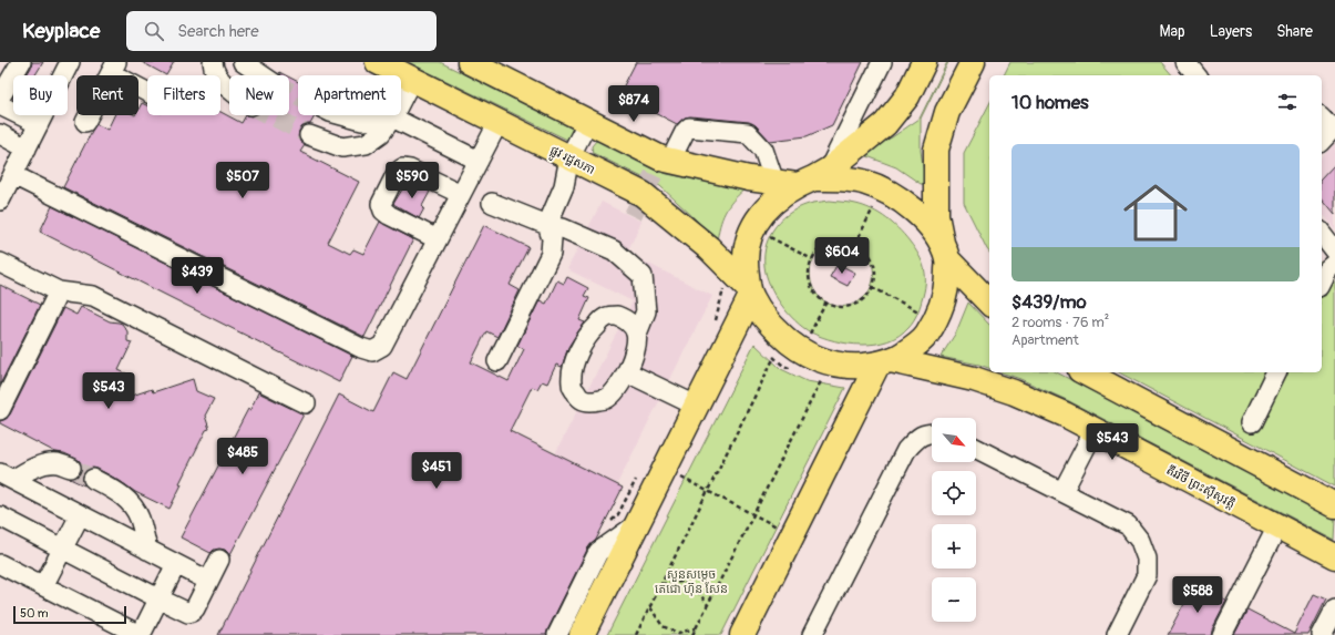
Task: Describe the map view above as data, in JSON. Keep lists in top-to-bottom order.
{
  "streets": {
    "main road": ["ផ្លូវ រដ្ឋសភា", "តីរវិថី ព្រះស៊ីសុវត្តិ"]
  },
  "parks": ["សួនសម្តេច តេជោ ហ៊ុន សែន"],
  "scale_bar": "50 m",
  "north": "bottom right",
  "page": {
    "header": "Keyplace",
    "search": "Search here",
    "nav": ["Map", "Layers", "Share"],
    "chip": [
      "Buy",
      "Rent",
      "Filters",
      "New",
      "Apartment"
    ],
    "heading": "10 homes",
    "price": [
      "$874",
      "$507",
      "$590",
      "$604",
      "$439",
      "$543",
      "$543",
      "$485",
      "$451",
      "$588"
    ],
    "list": [
      {
        "name": "$439/mo",
        "note": "2 rooms · 76 m² · Apartment"
      }
    ],
    "map_buttons": ["+", "−"],
    "scale": "50 m"
  }
}
